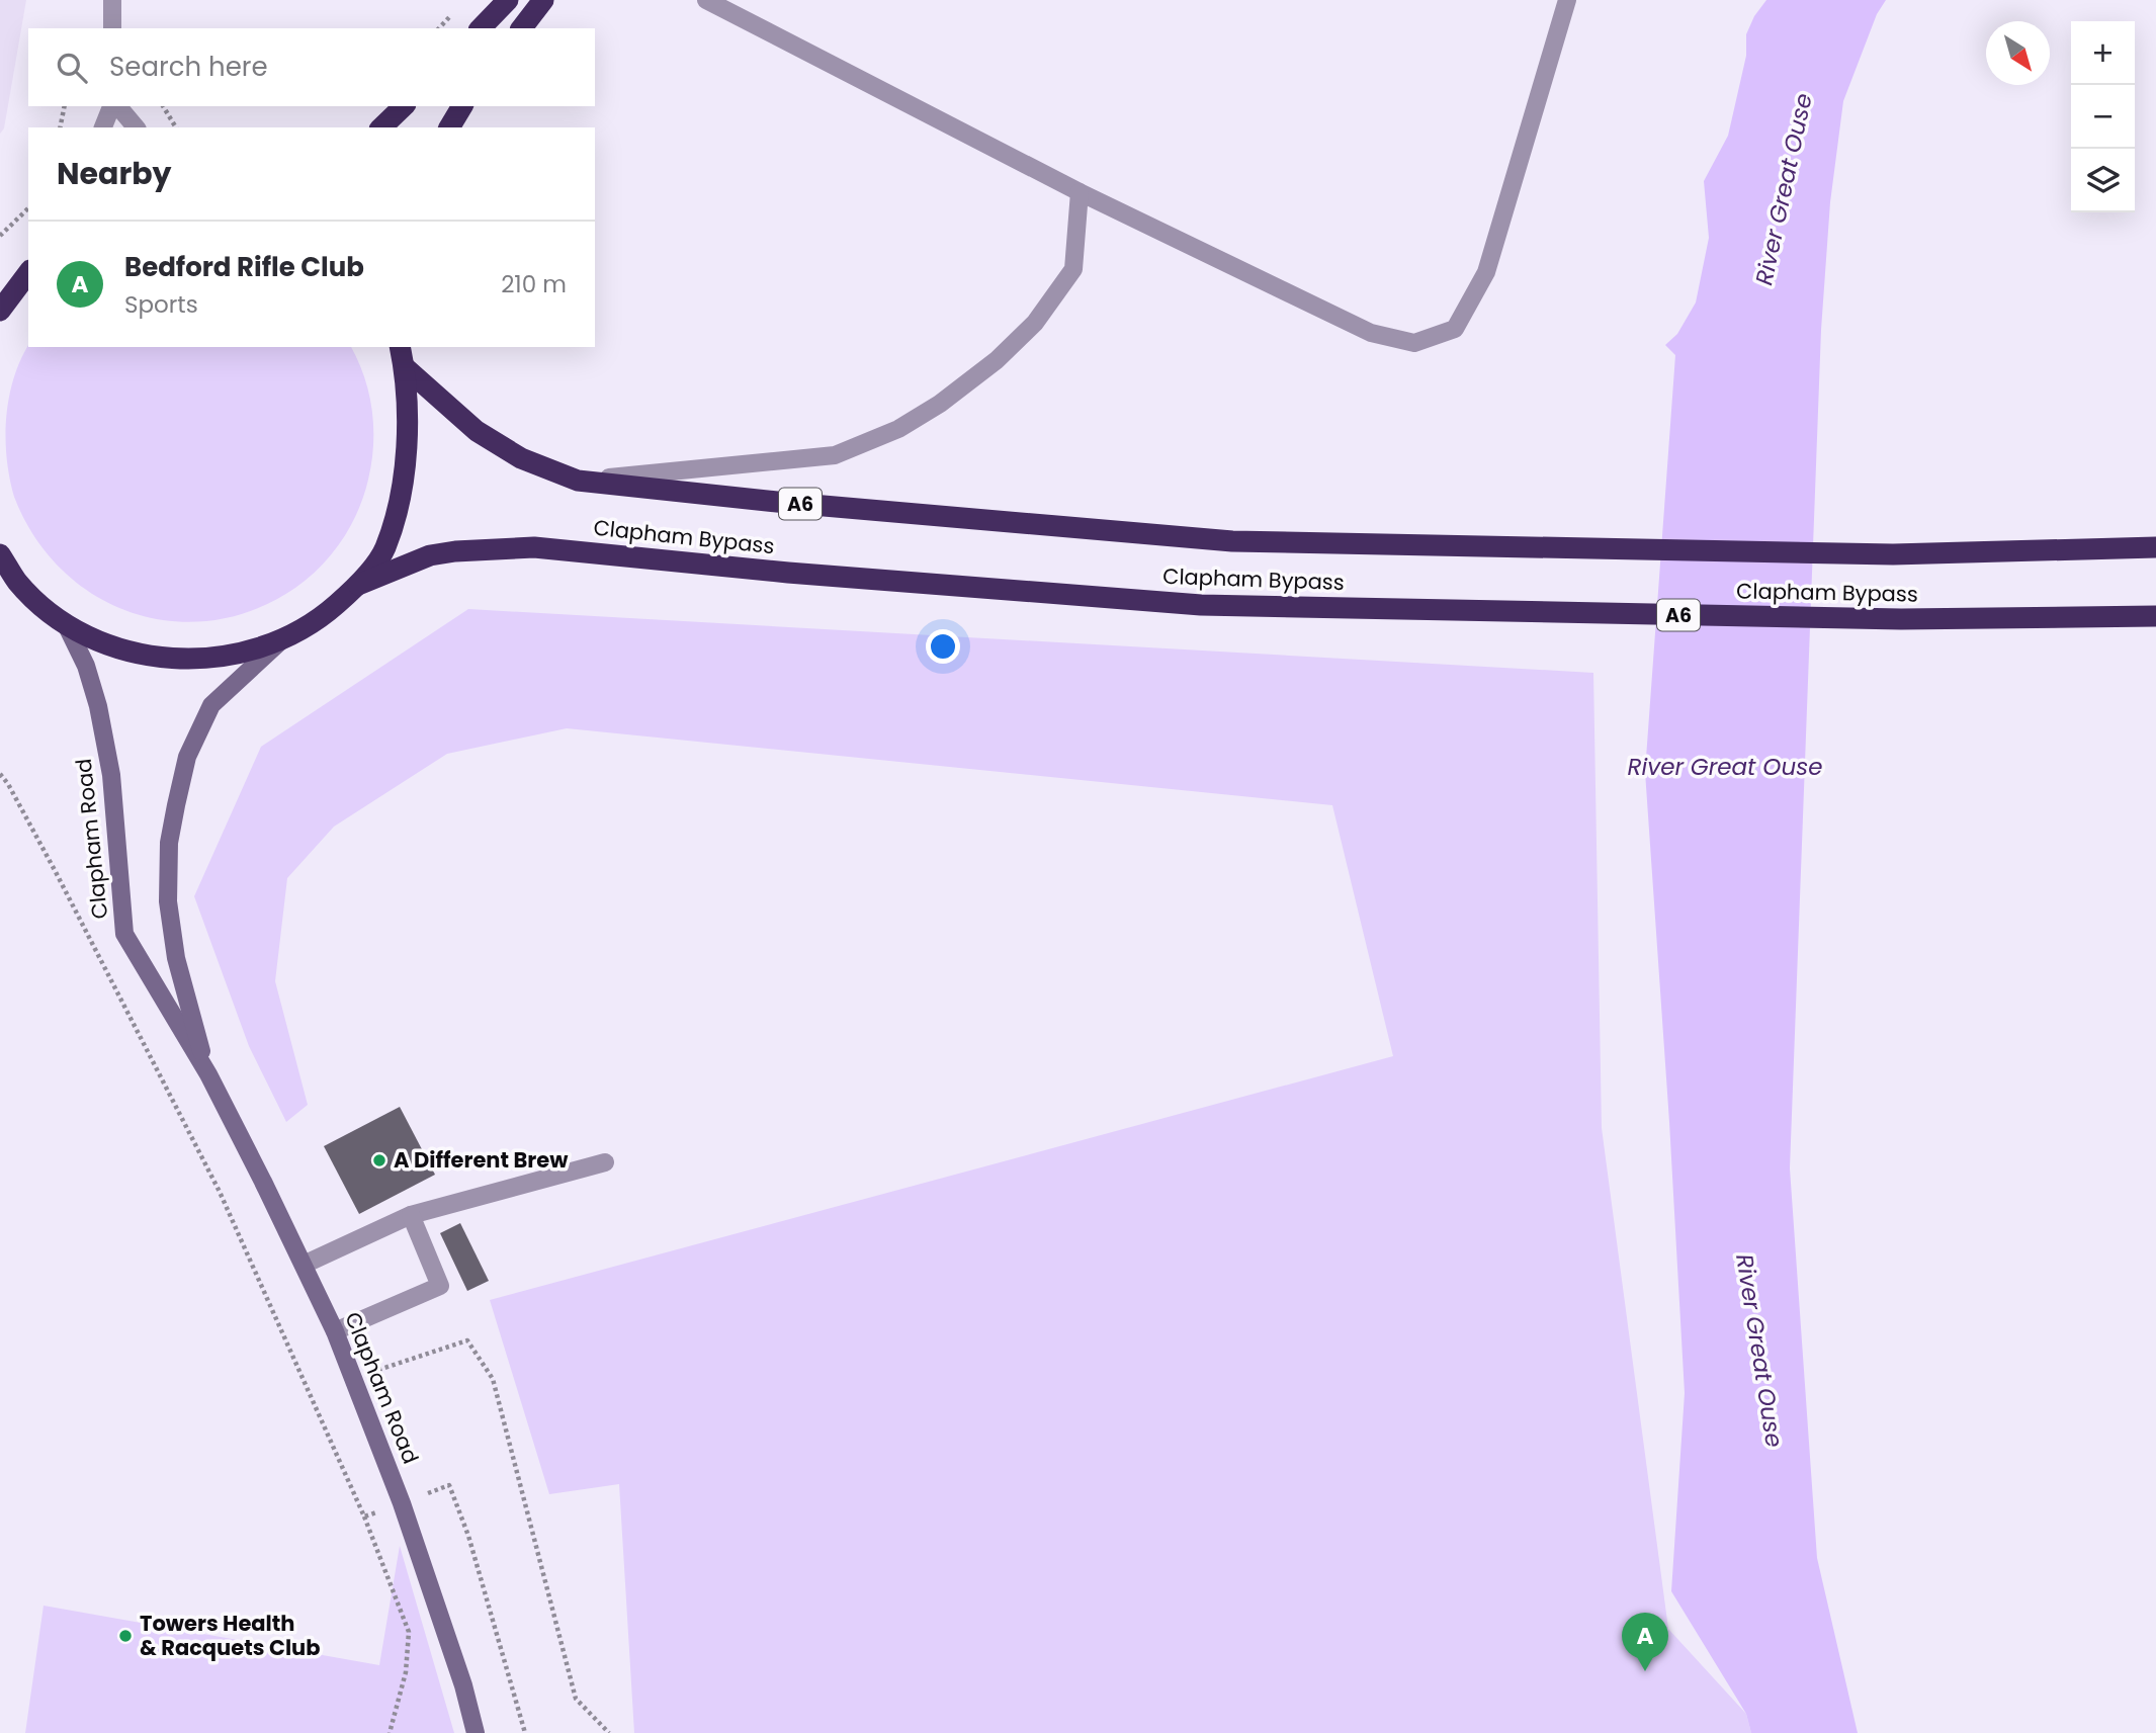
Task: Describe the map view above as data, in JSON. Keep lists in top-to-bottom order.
{
  "streets": {
    "highway": ["A6", "Clapham Bypass"],
    "street": ["Clapham Road"]
  },
  "water": ["River Great Ouse"],
  "places": ["A Different Brew", "Towers Health & Racquets Club"],
  "north": "bottom right",
  "page": {
    "map_buttons": ["+", "−"],
    "search": "Search here",
    "heading": "Nearby",
    "list": [
      {
        "mark": "A",
        "name": "Bedford Rifle Club",
        "note": "Sports",
        "value": "210 m"
      }
    ],
    "pins": "A"
  }
}
